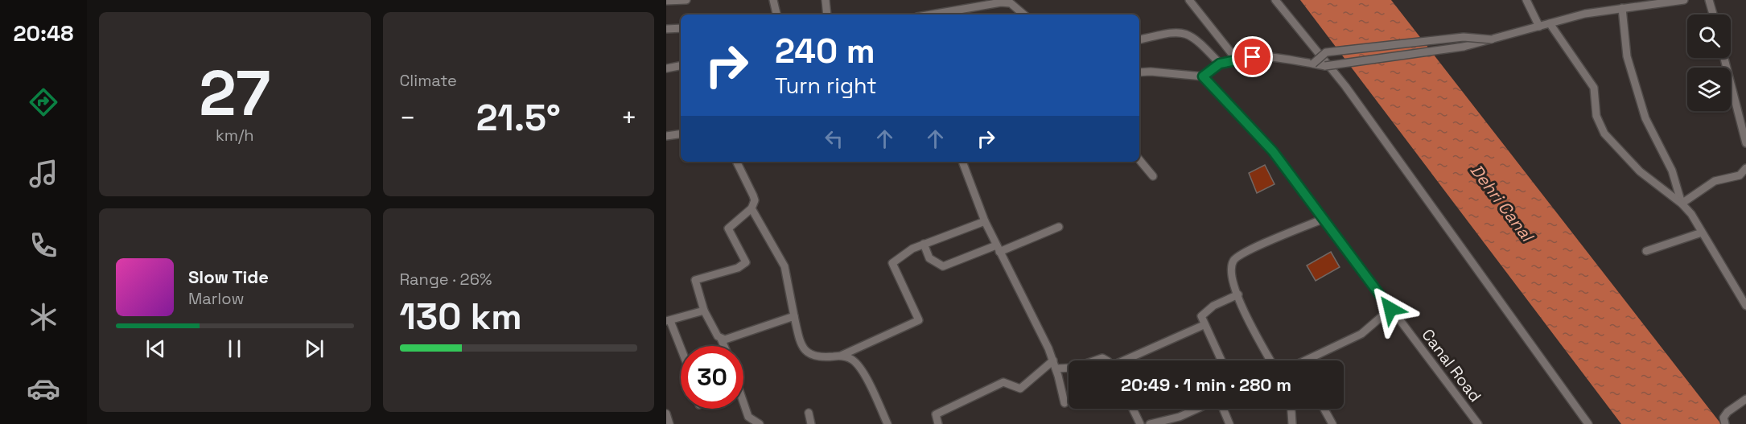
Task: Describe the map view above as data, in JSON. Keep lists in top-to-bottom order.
{
  "streets": {
    "street": ["Canal Road"]
  },
  "water": ["Dehri Canal"],
  "page": {
    "tabs": "20:48",
    "tile": [
      ["27", "km/h"],
      "Climate",
      ["Range · 26%", "130 km"]
    ],
    "turn": ["240 m", "Turn right"],
    "heat": ["−", "21.5°", "+"],
    "song": ["Slow Tide", "Marlow"],
    "limit": "30",
    "trip": "20:49 · 1 min · 280 m"
  }
}
